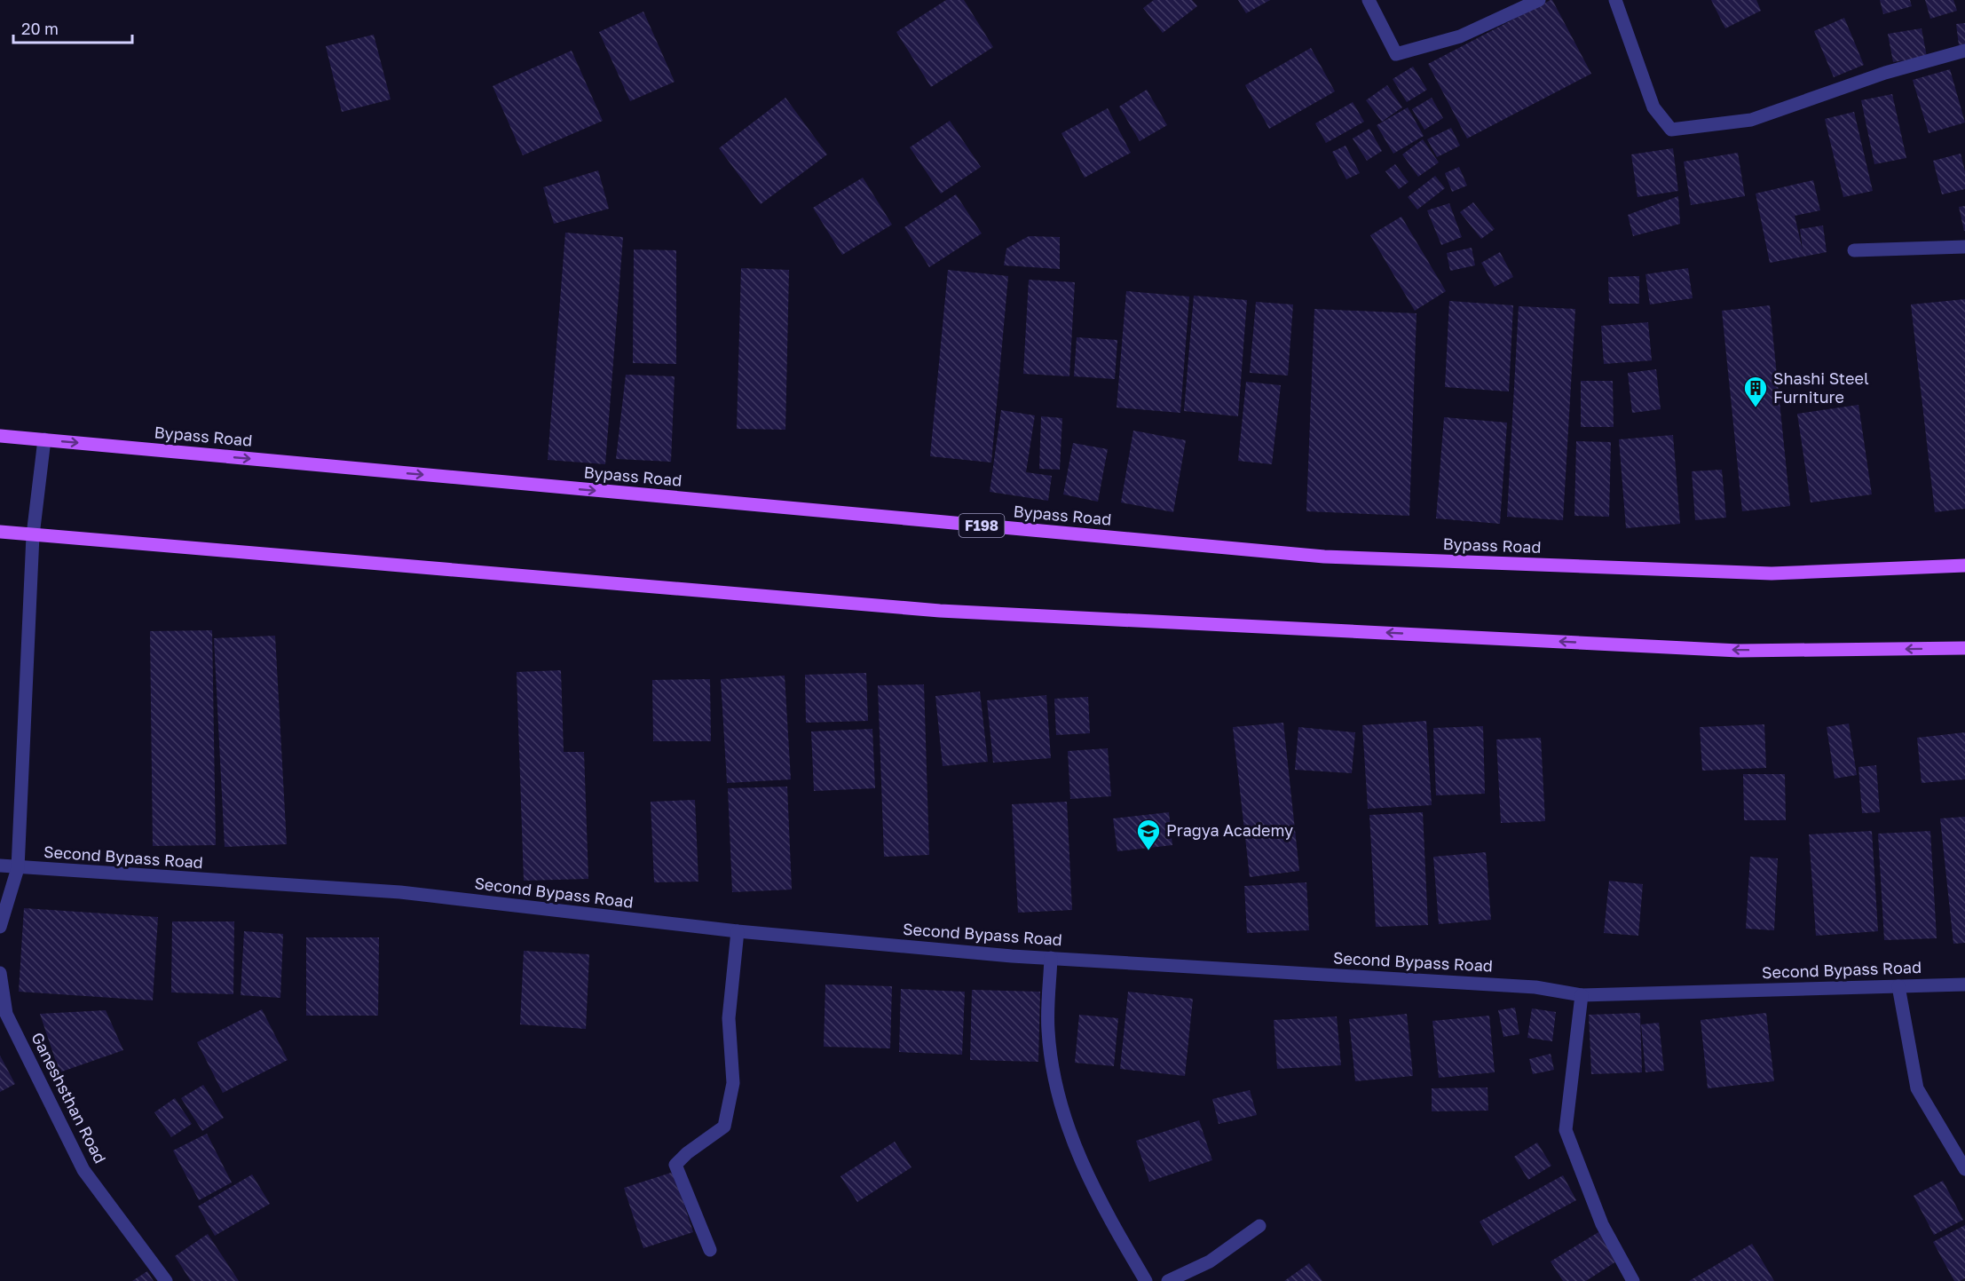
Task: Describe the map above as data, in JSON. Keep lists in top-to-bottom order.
{
  "streets": {
    "main road": ["Bypass Road", "F198"],
    "street": ["Second Bypass Road", "Ganeshsthan Road"]
  },
  "places": {
    "building": ["Shashi Steel Furniture"],
    "school or university": ["Pragya Academy"]
  },
  "scale_bar": "20 m"
}
